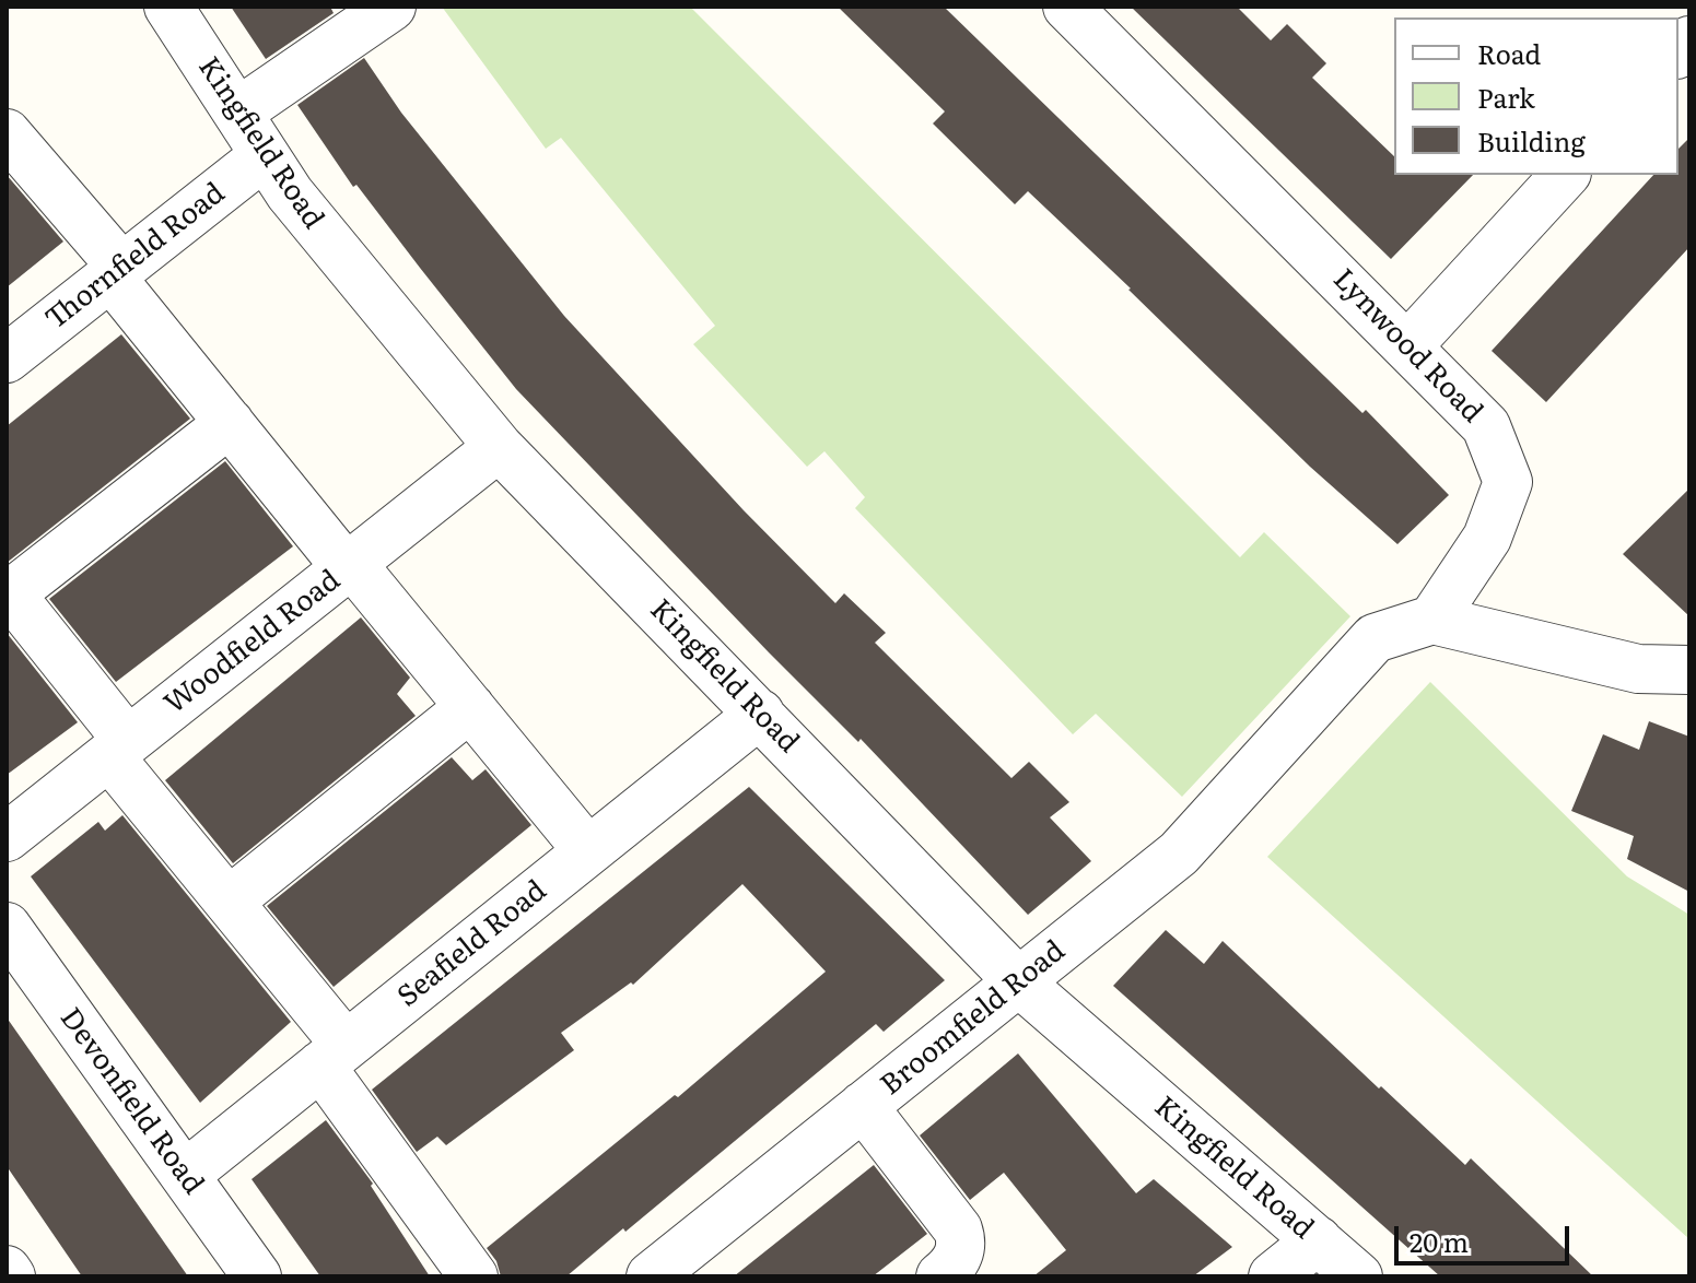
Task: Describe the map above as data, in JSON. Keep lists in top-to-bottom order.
{
  "streets": {
    "street": [
      "Kingfield Road",
      "Thornfield Road",
      "Lynwood Road",
      "Woodfield Road",
      "Seafield Road",
      "Broomfield Road",
      "Devonfield Road"
    ]
  },
  "crossings": [
    ["Kingfield Road", "Thornfield Road"],
    ["Kingfield Road", "Woodfield Road"],
    ["Kingfield Road", "Seafield Road"],
    ["Kingfield Road", "Broomfield Road"],
    ["Lynwood Road", "Broomfield Road"],
    ["Seafield Road", "Devonfield Road"]
  ],
  "legend": ["Road", "Park", "Building"],
  "scale_bar": "20 m"
}
